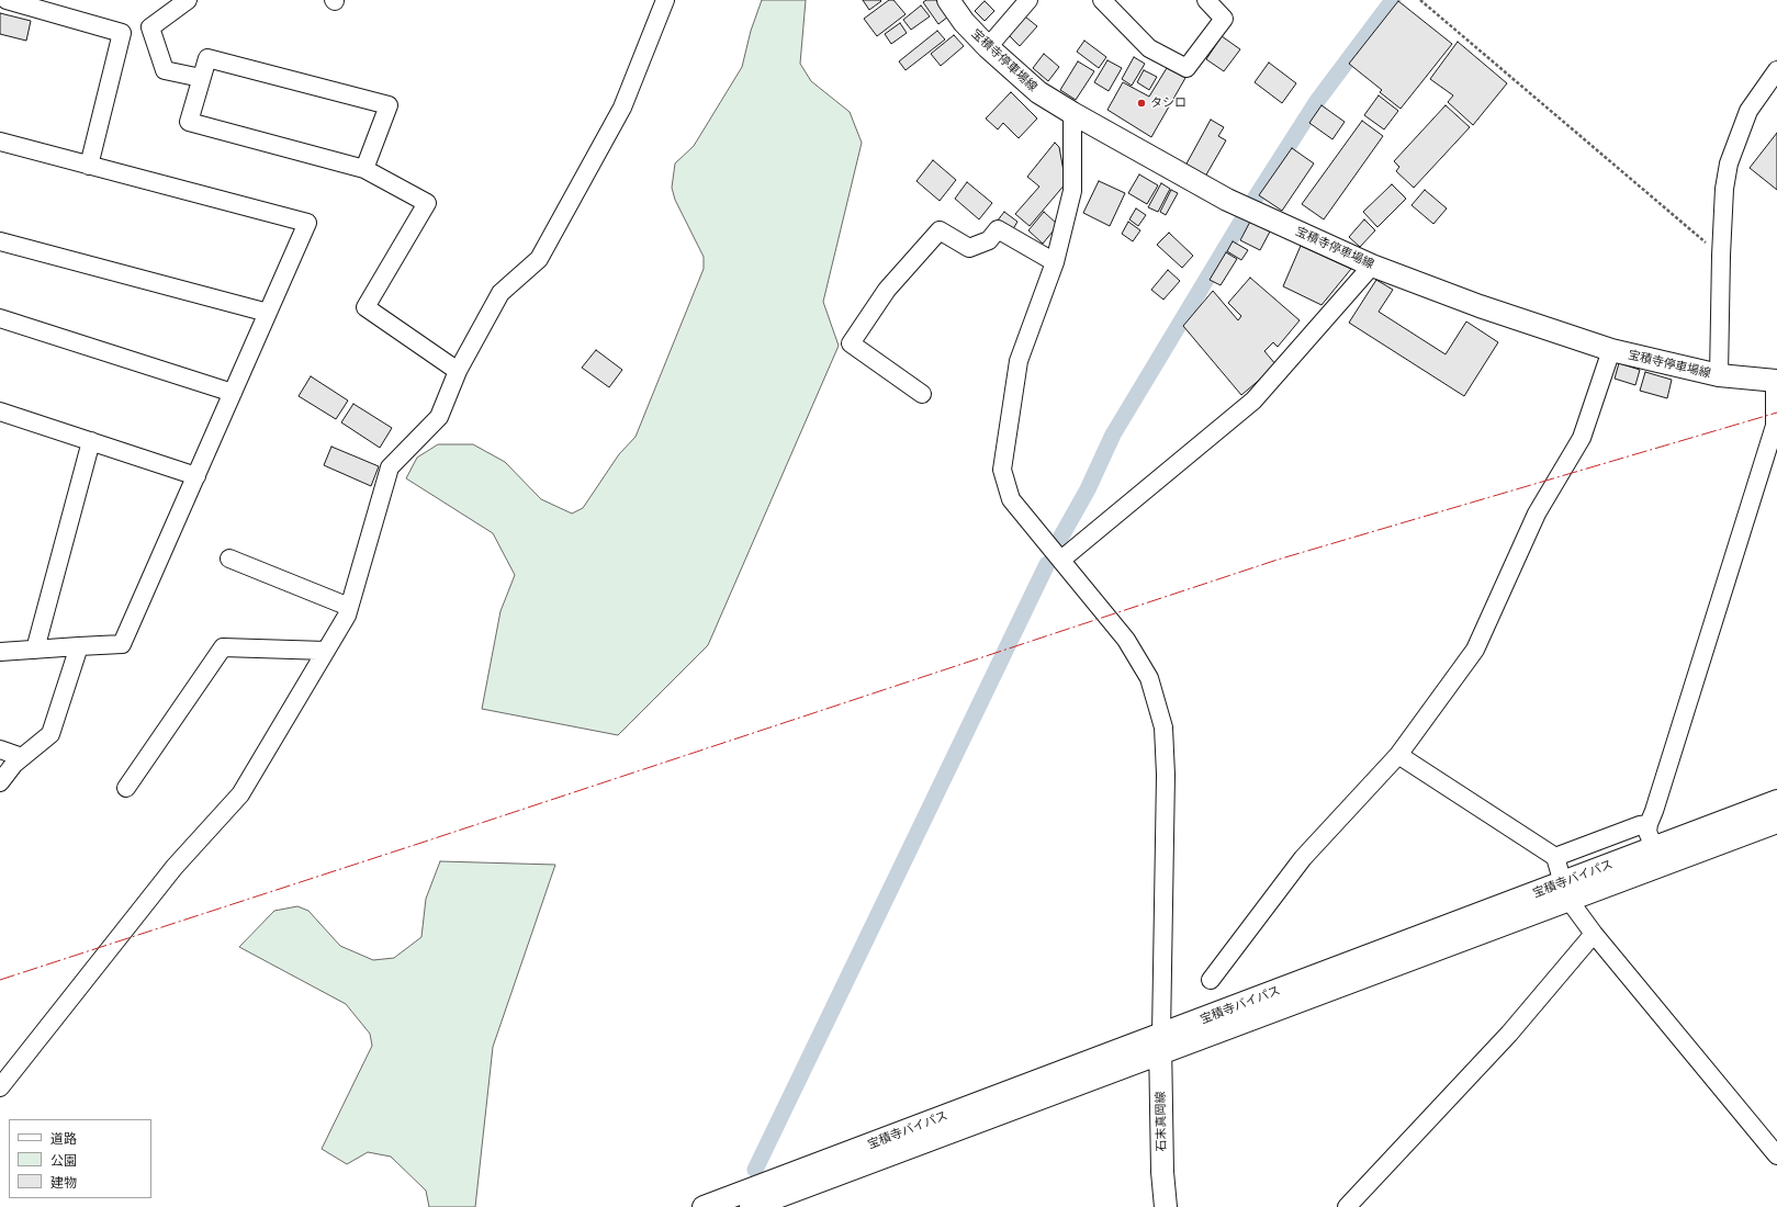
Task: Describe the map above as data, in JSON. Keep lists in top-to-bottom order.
{
  "streets": {
    "main road": ["宝積寺停車場線", "宝積寺バイパス", "石末真岡線"]
  },
  "crossings": [
    ["宝積寺バイパス", "石末真岡線"]
  ],
  "places": ["タシロ"],
  "legend": ["道路", "公園", "建物"]
}
